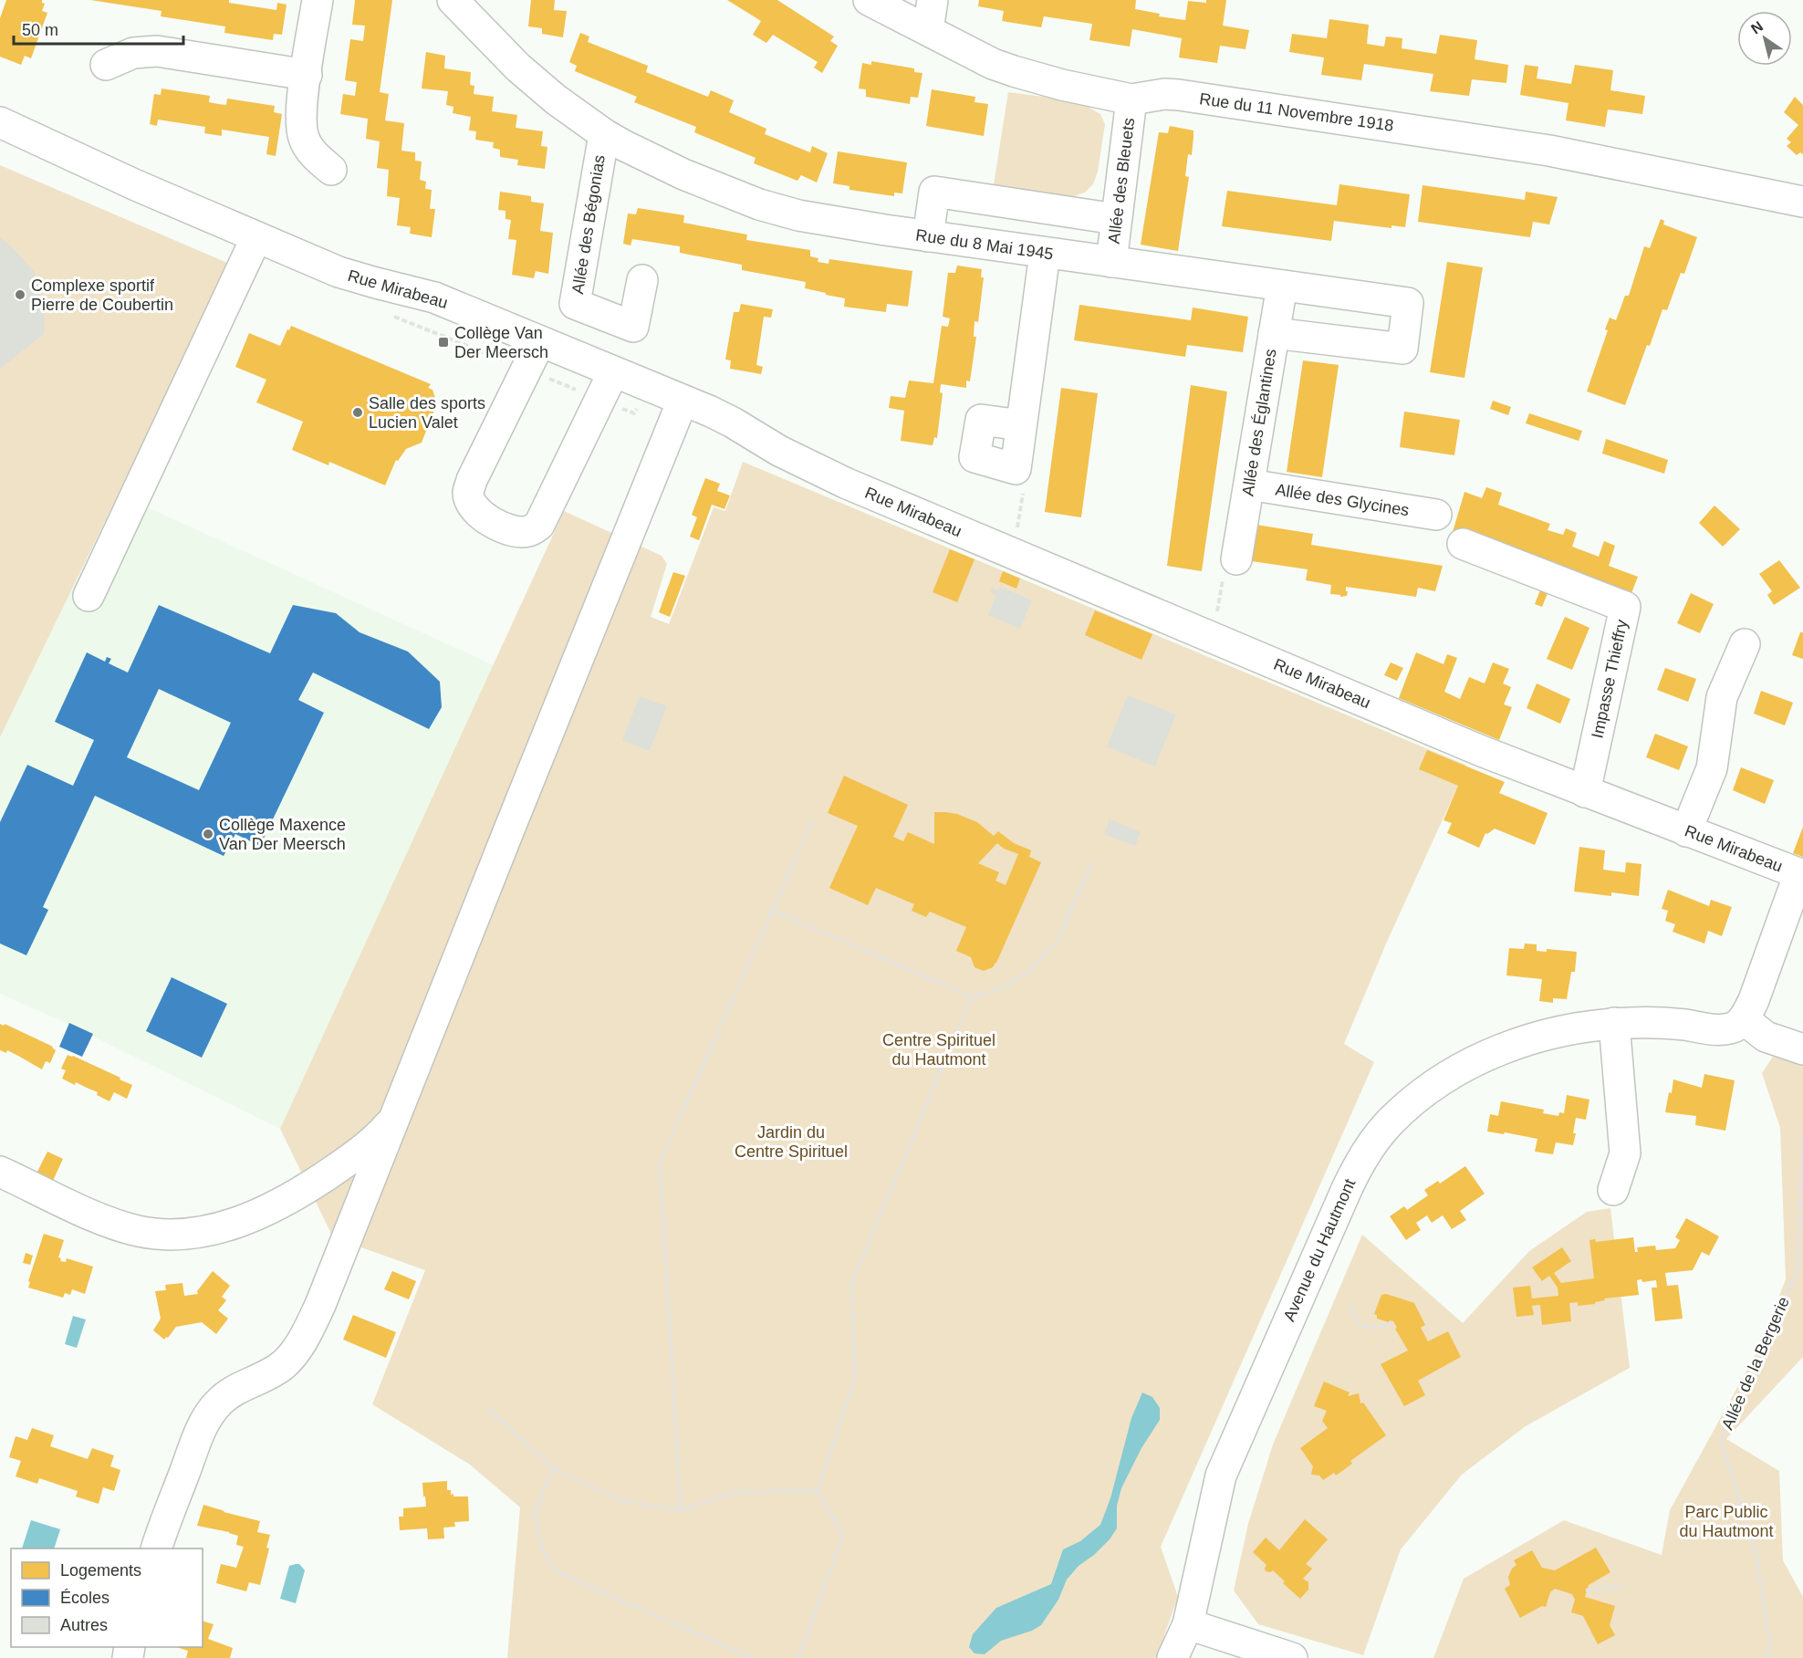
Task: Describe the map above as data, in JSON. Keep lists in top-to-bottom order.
{
  "streets": {
    "street": [
      "Rue du 11 Novembre 1918",
      "Allée des Bleuets",
      "Allée des Bégonias",
      "Rue du 8 Mai 1945",
      "Rue Mirabeau",
      "Allée des Églantines",
      "Allée des Glycines",
      "Impasse Thieffry",
      "Avenue du Hautmont"
    ],
    "path": ["Allée de la Bergerie"]
  },
  "crossings": [
    ["Rue du 11 Novembre 1918", "Allée des Bleuets"],
    ["Allée des Bleuets", "Rue du 8 Mai 1945"],
    ["Allée des Bégonias", "Rue du 8 Mai 1945"],
    ["Rue du 8 Mai 1945", "Allée des Églantines"],
    ["Rue Mirabeau", "Impasse Thieffry"],
    ["Allée des Églantines", "Allée des Glycines"]
  ],
  "parks": ["Centre Spirituel du Hautmont", "Jardin du Centre Spirituel", "Parc Public du Hautmont"],
  "places": {
    "other": ["Complexe sportif Pierre de Coubertin", "Salle des sports Lucien Valet", "Collège Maxence Van Der Meersch"],
    "transit": ["Collège Van Der Meersch"]
  },
  "legend": ["Logements", "Écoles", "Autres"],
  "scale_bar": "50 m",
  "north": "top left"
}
